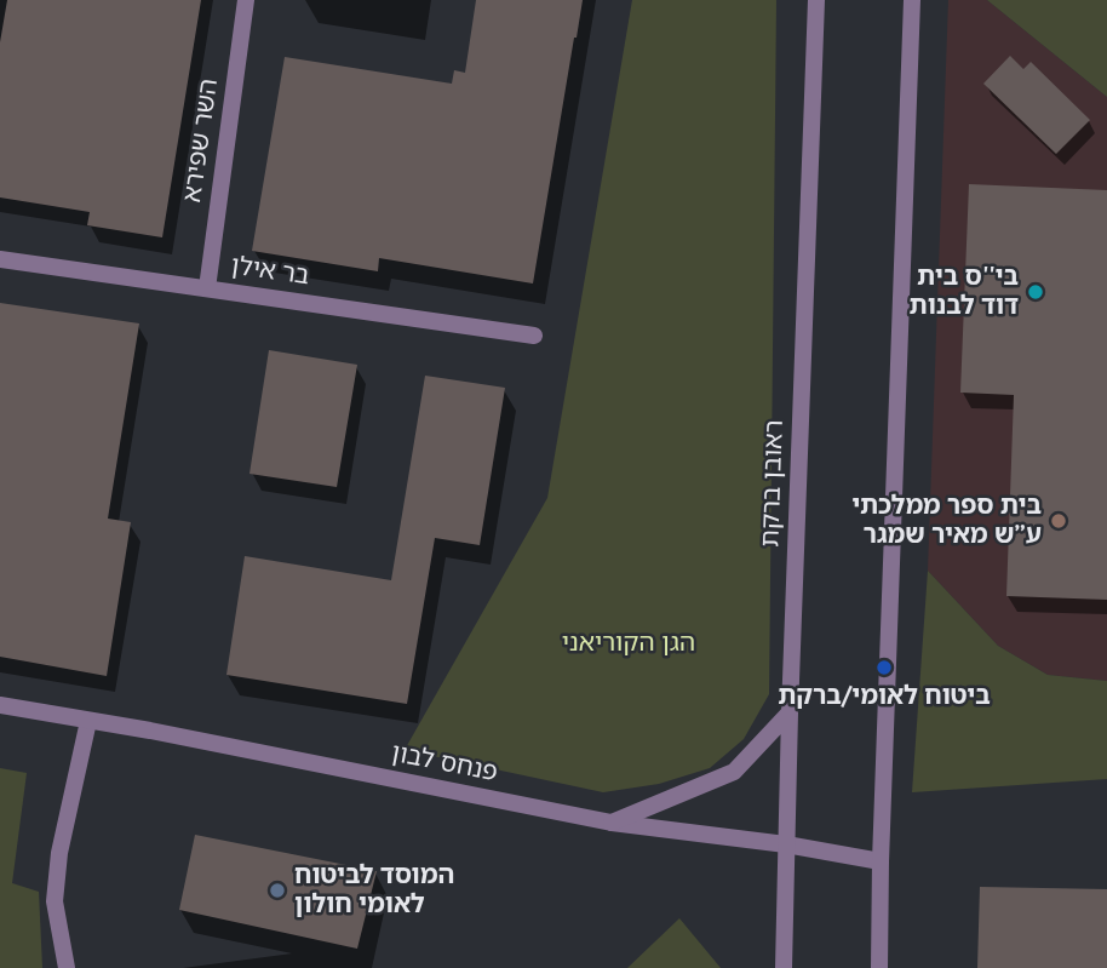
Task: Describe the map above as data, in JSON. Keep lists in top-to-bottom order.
{
  "streets": {
    "street": [
      "השר שפירא",
      "בר אילן",
      "ראובן ברקת",
      "פנחס לבון"
    ]
  },
  "crossings": [
    ["השר שפירא", "בר אילן"],
    ["ראובן ברקת", "פנחס לבון"]
  ],
  "parks": ["הגן הקוריאני"],
  "places": [
    "בי''ס בית דוד לבנות",
    "בית ספר ממלכתי ע’’ש מאיר שמגר",
    "ביטוח לאומי/ברקת",
    "המוסד לביטוח לאומי חולון"
  ]
}
